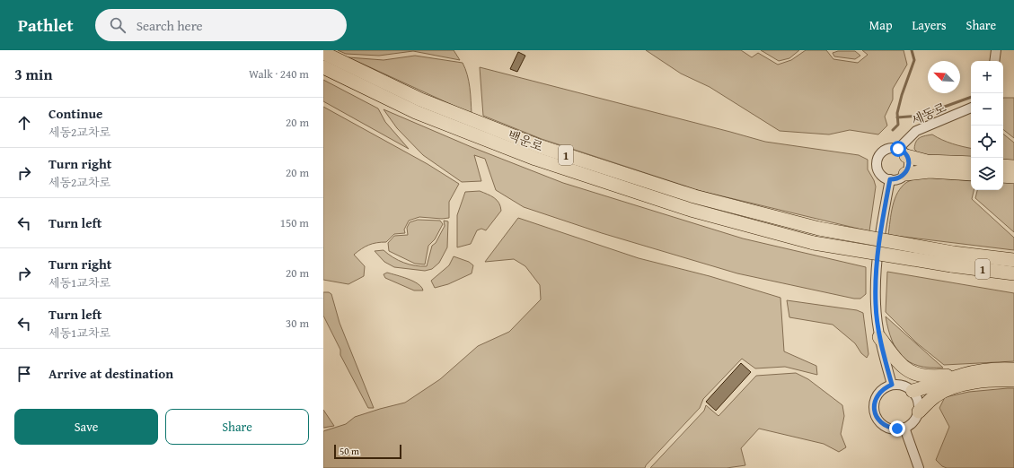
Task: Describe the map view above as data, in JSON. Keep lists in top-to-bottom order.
{
  "streets": {
    "highway": ["백운로", "1"],
    "street": ["세동로"]
  },
  "crossings": [
    ["백운로", "1"]
  ],
  "scale_bar": "50 m",
  "north": "top left",
  "page": {
    "header": "Pathlet",
    "search": "Search here",
    "nav": ["Map", "Layers", "Share"],
    "heading": ["3 min", "Walk · 240 m"],
    "map_buttons": ["+", "−"],
    "list": [
      ["Continue", "세동2교차로", "20 m"],
      ["Turn right", "세동2교차로", "20 m"],
      ["Turn left", "150 m"],
      ["Turn right", "세동1교차로", "20 m"],
      ["Turn left", "세동1교차로", "30 m"],
      "Arrive at destination"
    ],
    "buttons": ["Save", "Share"],
    "scale": "50 m"
  }
}
